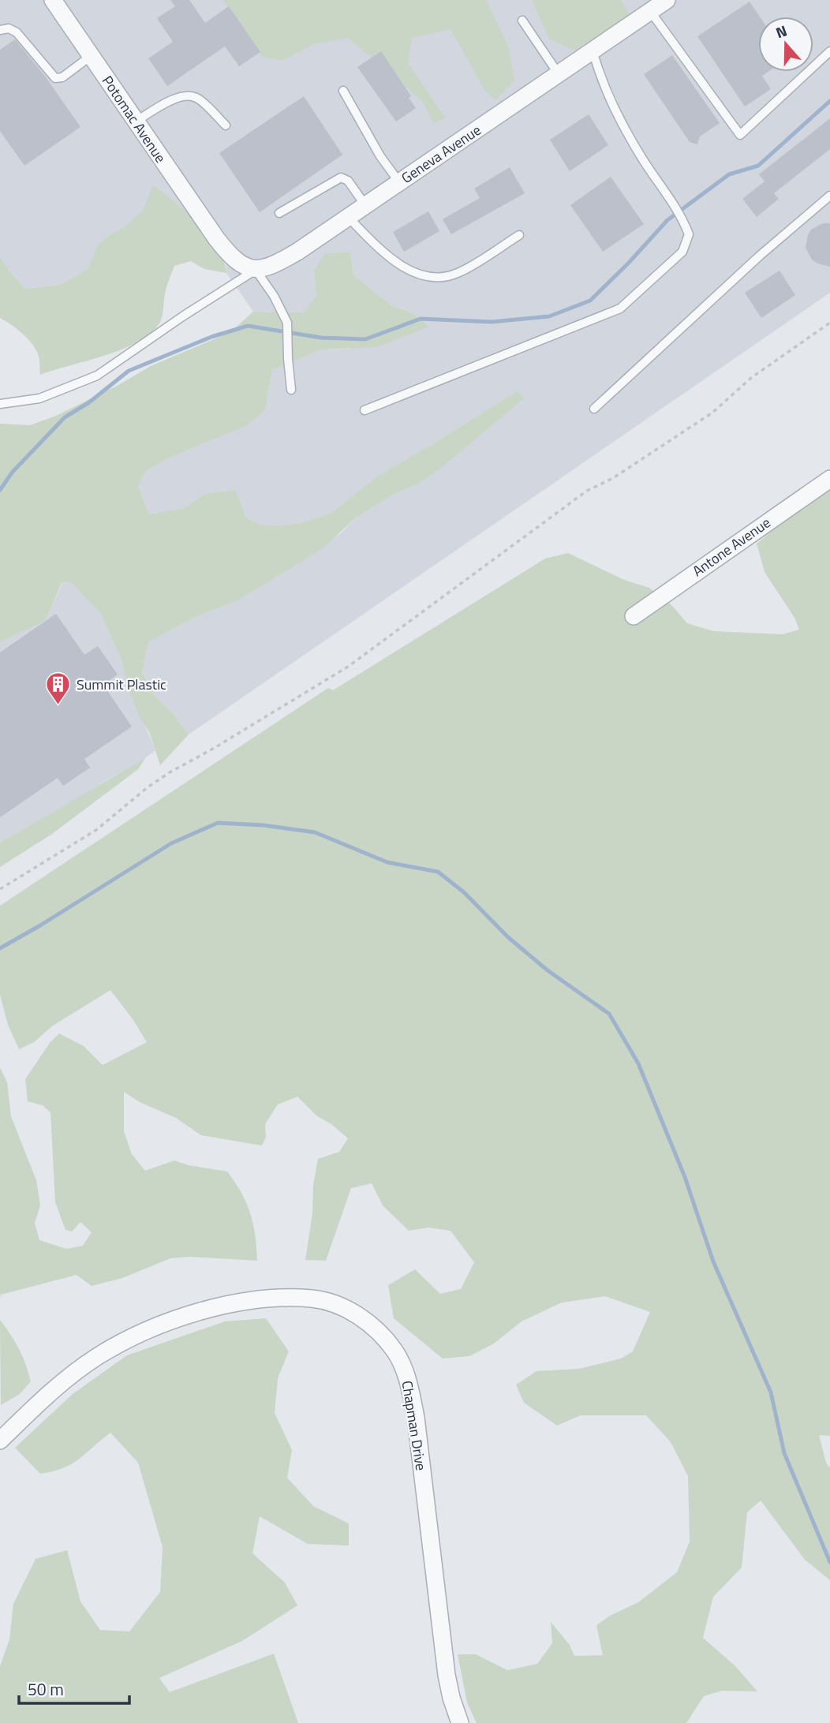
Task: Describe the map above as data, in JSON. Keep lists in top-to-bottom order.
{
  "streets": {
    "street": [
      "Potomac Avenue",
      "Geneva Avenue",
      "Antone Avenue",
      "Chapman Drive"
    ]
  },
  "crossings": [
    ["Potomac Avenue", "Geneva Avenue"]
  ],
  "places": {
    "building": ["Summit Plastic"]
  },
  "scale_bar": "50 m",
  "north": "top"
}
